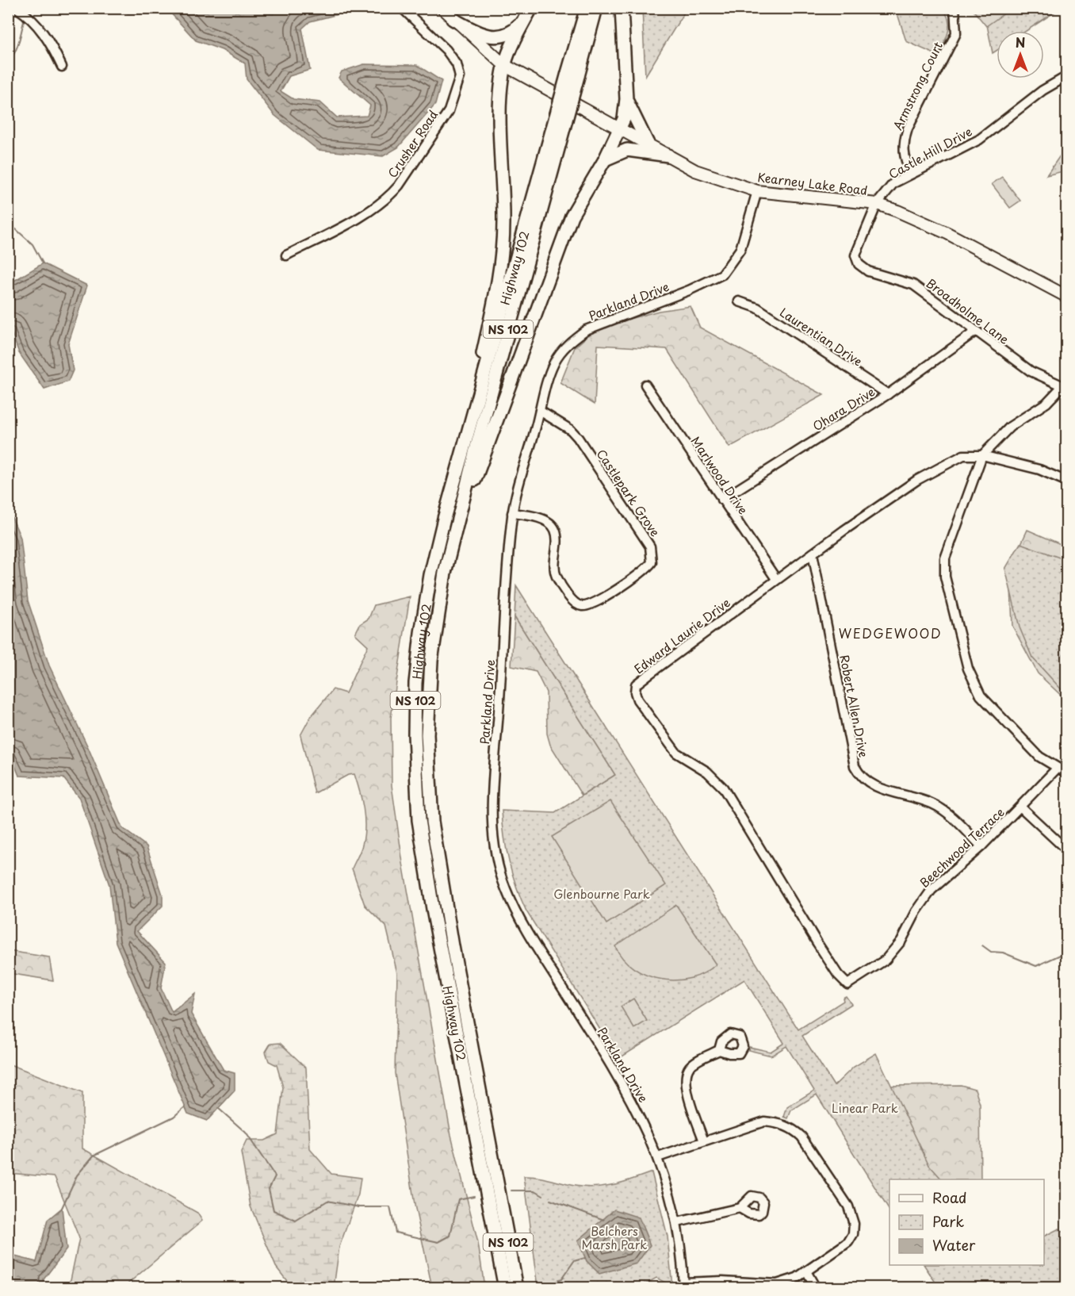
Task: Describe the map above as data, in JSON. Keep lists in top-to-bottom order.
{
  "streets": {
    "highway": ["Highway 102", "NS 102"],
    "main road": ["Kearney Lake Road"],
    "street": [
      "Armstrong Court",
      "Crusher Road",
      "Castle Hill Drive",
      "Parkland Drive",
      "Broadholme Lane",
      "Laurentian Drive",
      "Ohara Drive",
      "Marlwood Drive",
      "Castlepark Grove",
      "Edward Laurie Drive",
      "Robert Allen Drive",
      "Beechwood Terrace"
    ]
  },
  "crossings": [
    ["Armstrong Court", "Castle Hill Drive"],
    ["Castle Hill Drive", "Kearney Lake Road"],
    ["Castle Hill Drive", "Broadholme Lane"],
    ["Kearney Lake Road", "Parkland Drive"],
    ["Kearney Lake Road", "Broadholme Lane"],
    ["Parkland Drive", "Castlepark Grove"],
    ["Broadholme Lane", "Ohara Drive"],
    ["Laurentian Drive", "Ohara Drive"],
    ["Ohara Drive", "Marlwood Drive"],
    ["Marlwood Drive", "Edward Laurie Drive"],
    ["Edward Laurie Drive", "Robert Allen Drive"],
    ["Edward Laurie Drive", "Beechwood Terrace"],
    ["Robert Allen Drive", "Beechwood Terrace"]
  ],
  "districts": ["WEDGEWOOD"],
  "parks": ["Glenbourne Park", "Linear Park", "Belchers Marsh Park"],
  "legend": ["Road", "Park", "Water"],
  "north": "top"
}
